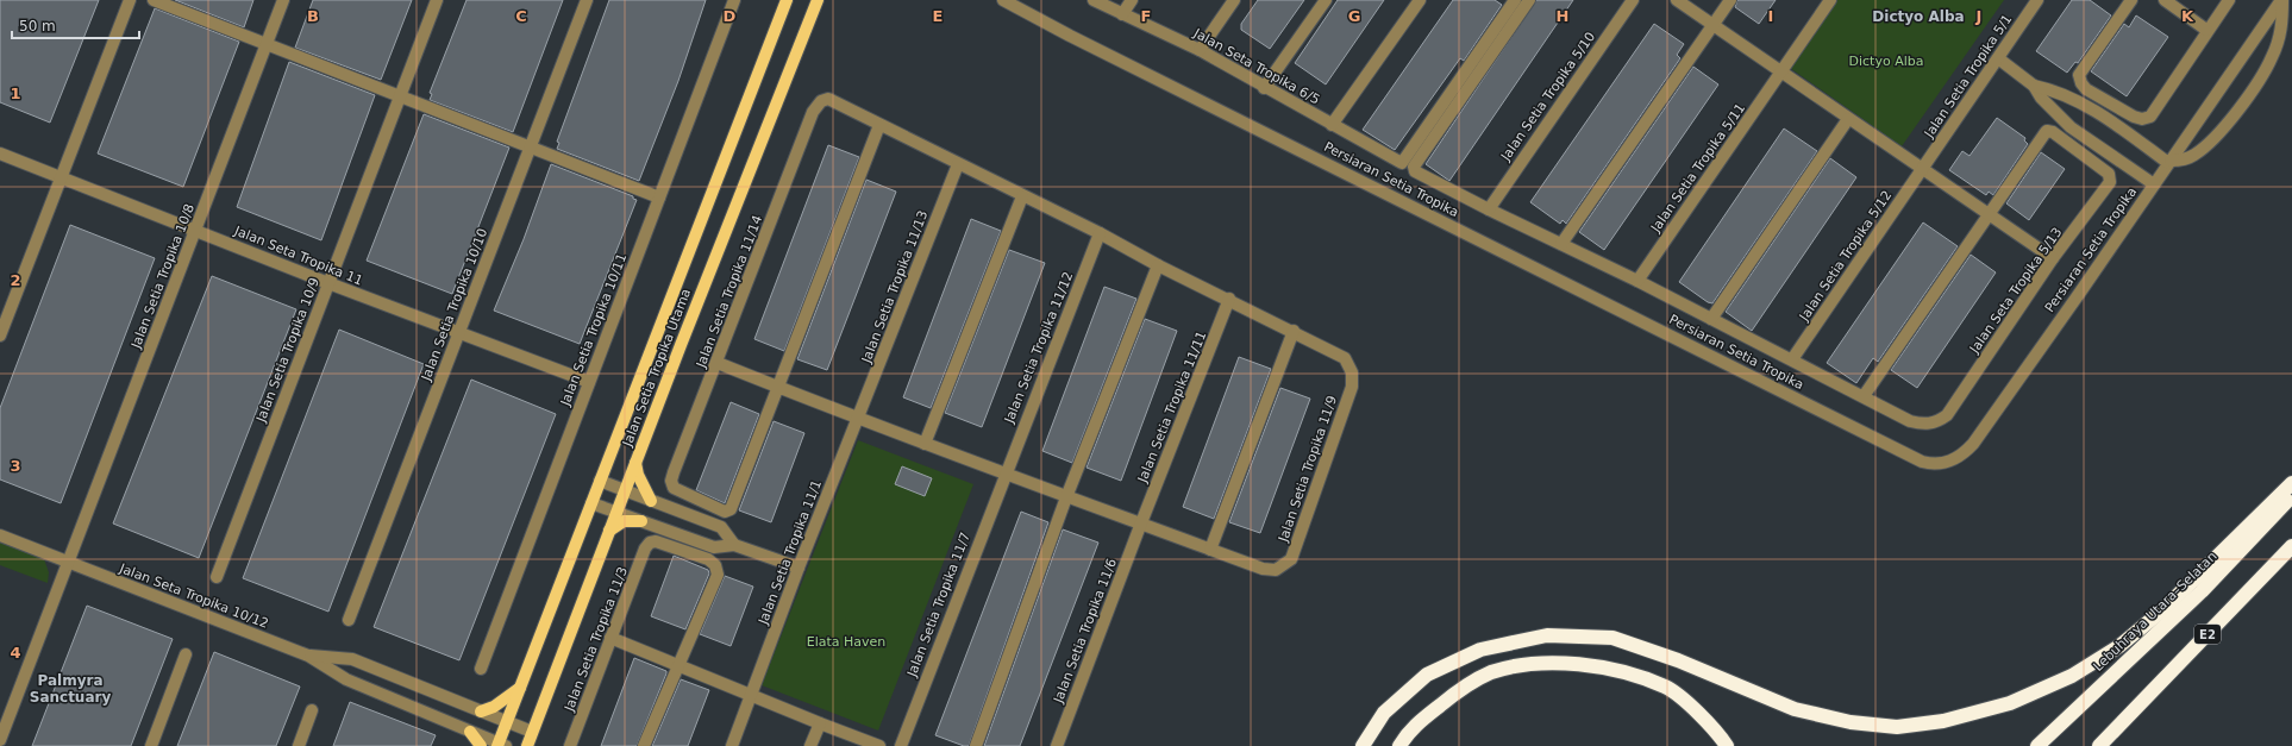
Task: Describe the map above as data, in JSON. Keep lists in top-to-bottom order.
{
  "streets": {
    "highway": ["Lebuhraya Utara–Selatan", "E2"],
    "main road": ["Jalan Setia Tropika Utama"],
    "street": [
      "Jalan Seta Tropika 6/5",
      "Jalan Setia Tropika 5/1",
      "Jalan Setia Tropika 5/10",
      "Jalan Setia Tropika 5/11",
      "Persiaran Setia Tropika",
      "Jalan Seta Tropika 11",
      "Jalan Setia Tropika 5/12",
      "Jalan Setia Tropika 10/8",
      "Jalan Setia Tropika 11/13",
      "Jalan Seta Tropika 5/13",
      "Jalan Setia Tropika 11/14",
      "Jalan Setia Tropika 10/10",
      "Jalan Setia Tropika 10/11",
      "Jalan Setia Tropika 11/12",
      "Jalan Setia Tropika 10/9",
      "Jalan Setia Tropika 11/11",
      "Jalan Setia Tropika 11/9",
      "Jalan Setia Tropika 11/1",
      "Jalan Seta Tropika 10/12",
      "Jalan Setia Tropika 11/7",
      "Jalan Setia Tropika 11/6",
      "Jalan Setia Tropika 11/3"
    ]
  },
  "crossings": [
    ["Jalan Setia Tropika 5/1", "Jalan Setia Tropika 5/12"],
    ["Jalan Seta Tropika 11", "Jalan Setia Tropika 10/8"],
    ["Jalan Seta Tropika 11", "Jalan Setia Tropika 10/10"],
    ["Jalan Seta Tropika 11", "Jalan Setia Tropika 10/11"],
    ["Jalan Seta Tropika 11", "Jalan Setia Tropika 10/9"],
    ["Jalan Setia Tropika 10/8", "Jalan Seta Tropika 10/12"],
    ["Jalan Setia Tropika 11/13", "Jalan Setia Tropika 11/1"],
    ["Jalan Setia Tropika 11/12", "Jalan Setia Tropika 11/7"],
    ["Jalan Setia Tropika Utama", "Jalan Seta Tropika 10/12"],
    ["Jalan Setia Tropika 11/11", "Jalan Setia Tropika 11/6"]
  ],
  "districts": ["Dictyo Alba", "Palmyra Sanctuary"],
  "parks": ["Dictyo Alba", "Elata Haven"],
  "scale_bar": "50 m",
  "grid": {
    "columns": [
      "B",
      "C",
      "D",
      "E",
      "F",
      "G",
      "H",
      "I",
      "J",
      "K"
    ],
    "rows": [
      "1",
      "2",
      "3",
      "4"
    ]
  }
}
